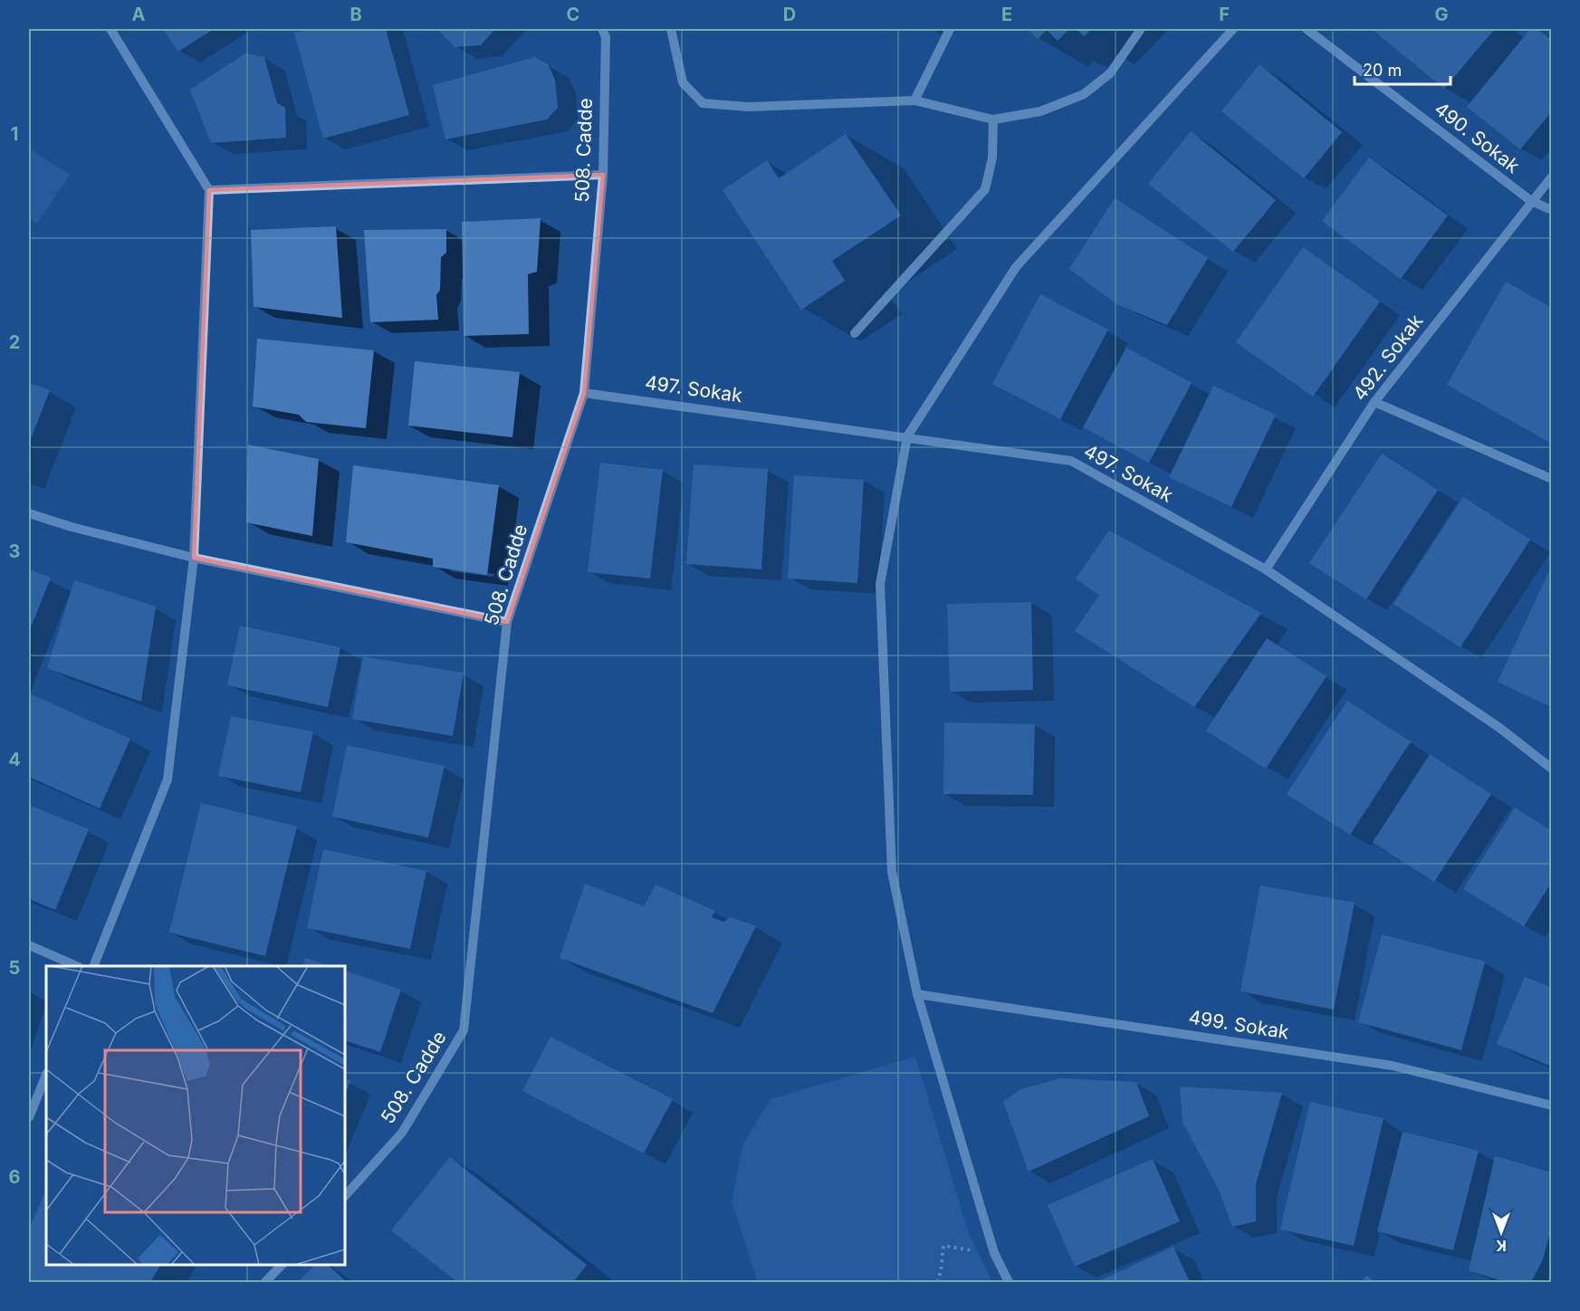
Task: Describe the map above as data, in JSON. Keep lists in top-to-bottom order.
{
  "streets": {
    "street": [
      "490. Sokak",
      "508. Cadde",
      "492. Sokak",
      "497. Sokak",
      "499. Sokak"
    ]
  },
  "crossings": [
    ["490. Sokak", "492. Sokak"],
    ["508. Cadde", "497. Sokak"],
    ["492. Sokak", "497. Sokak"]
  ],
  "scale_bar": "20 m",
  "north": "bottom",
  "grid": {
    "columns": [
      "A",
      "B",
      "C",
      "D",
      "E",
      "F",
      "G"
    ],
    "rows": [
      "1",
      "2",
      "3",
      "4",
      "5",
      "6"
    ]
  }
}
